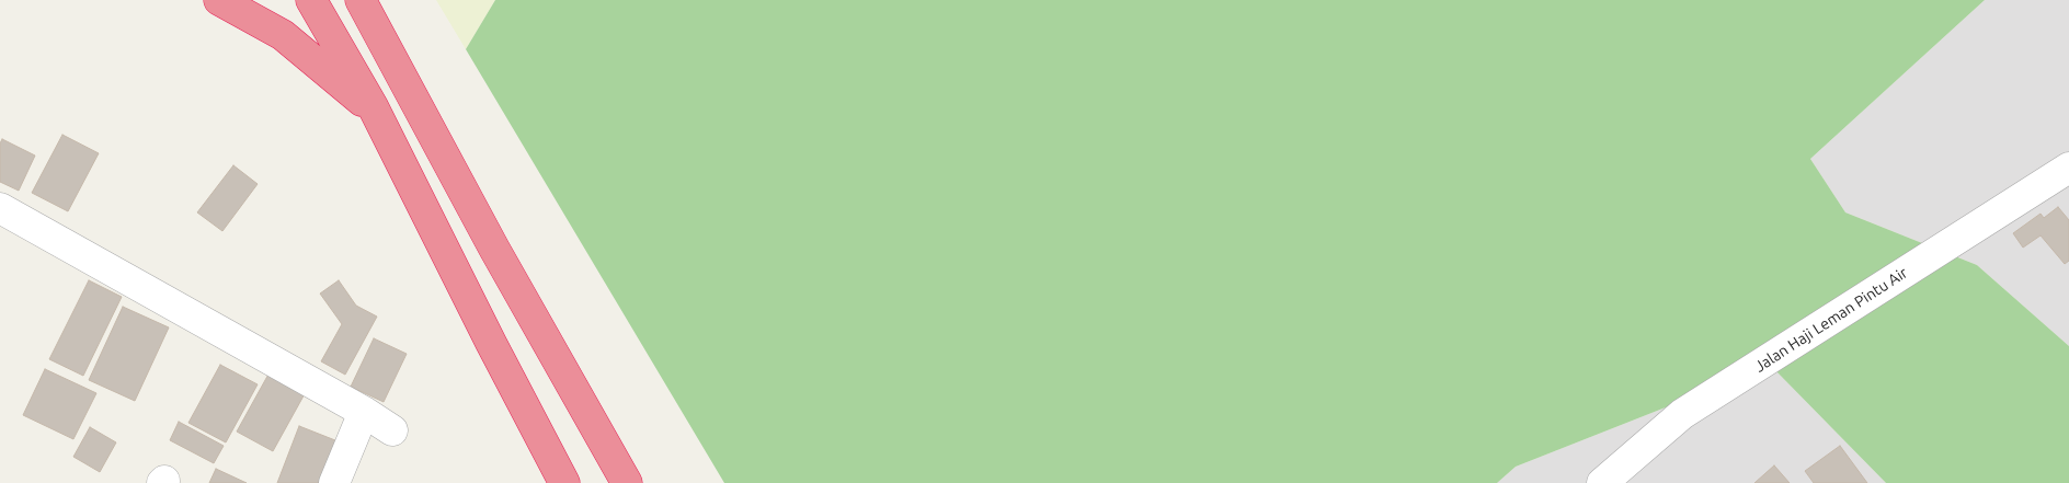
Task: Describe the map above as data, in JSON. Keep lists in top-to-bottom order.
{
  "streets": {
    "street": ["Jalan Haji Leman Pintu Air"]
  }
}
